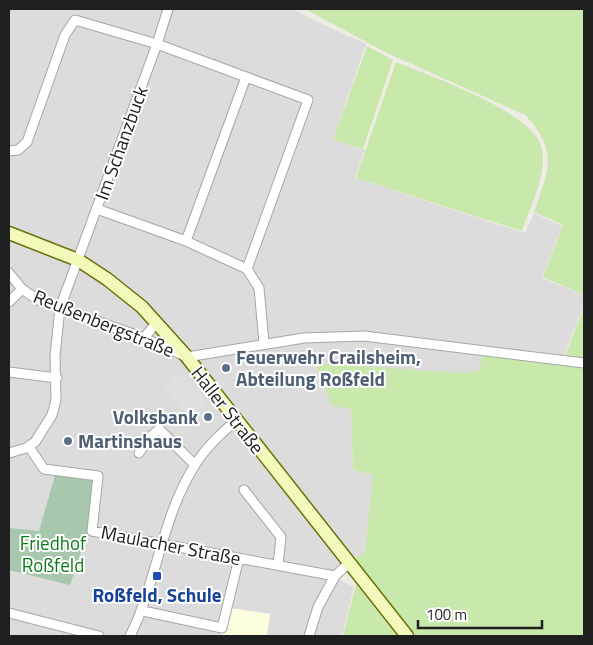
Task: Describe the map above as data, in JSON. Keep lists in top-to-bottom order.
{
  "streets": {
    "main road": ["Haller Straße"],
    "street": ["Im Schanzbuck", "Reußenbergstraße", "Maulacher Straße"]
  },
  "crossings": [
    ["Reußenbergstraße", "Haller Straße"]
  ],
  "parks": ["Friedhof Roßfeld"],
  "places": {
    "other": ["Feuerwehr Crailsheim, Abteilung Roßfeld", "Volksbank", "Martinshaus"],
    "transit": ["Roßfeld, Schule"]
  },
  "scale_bar": "100 m"
}
